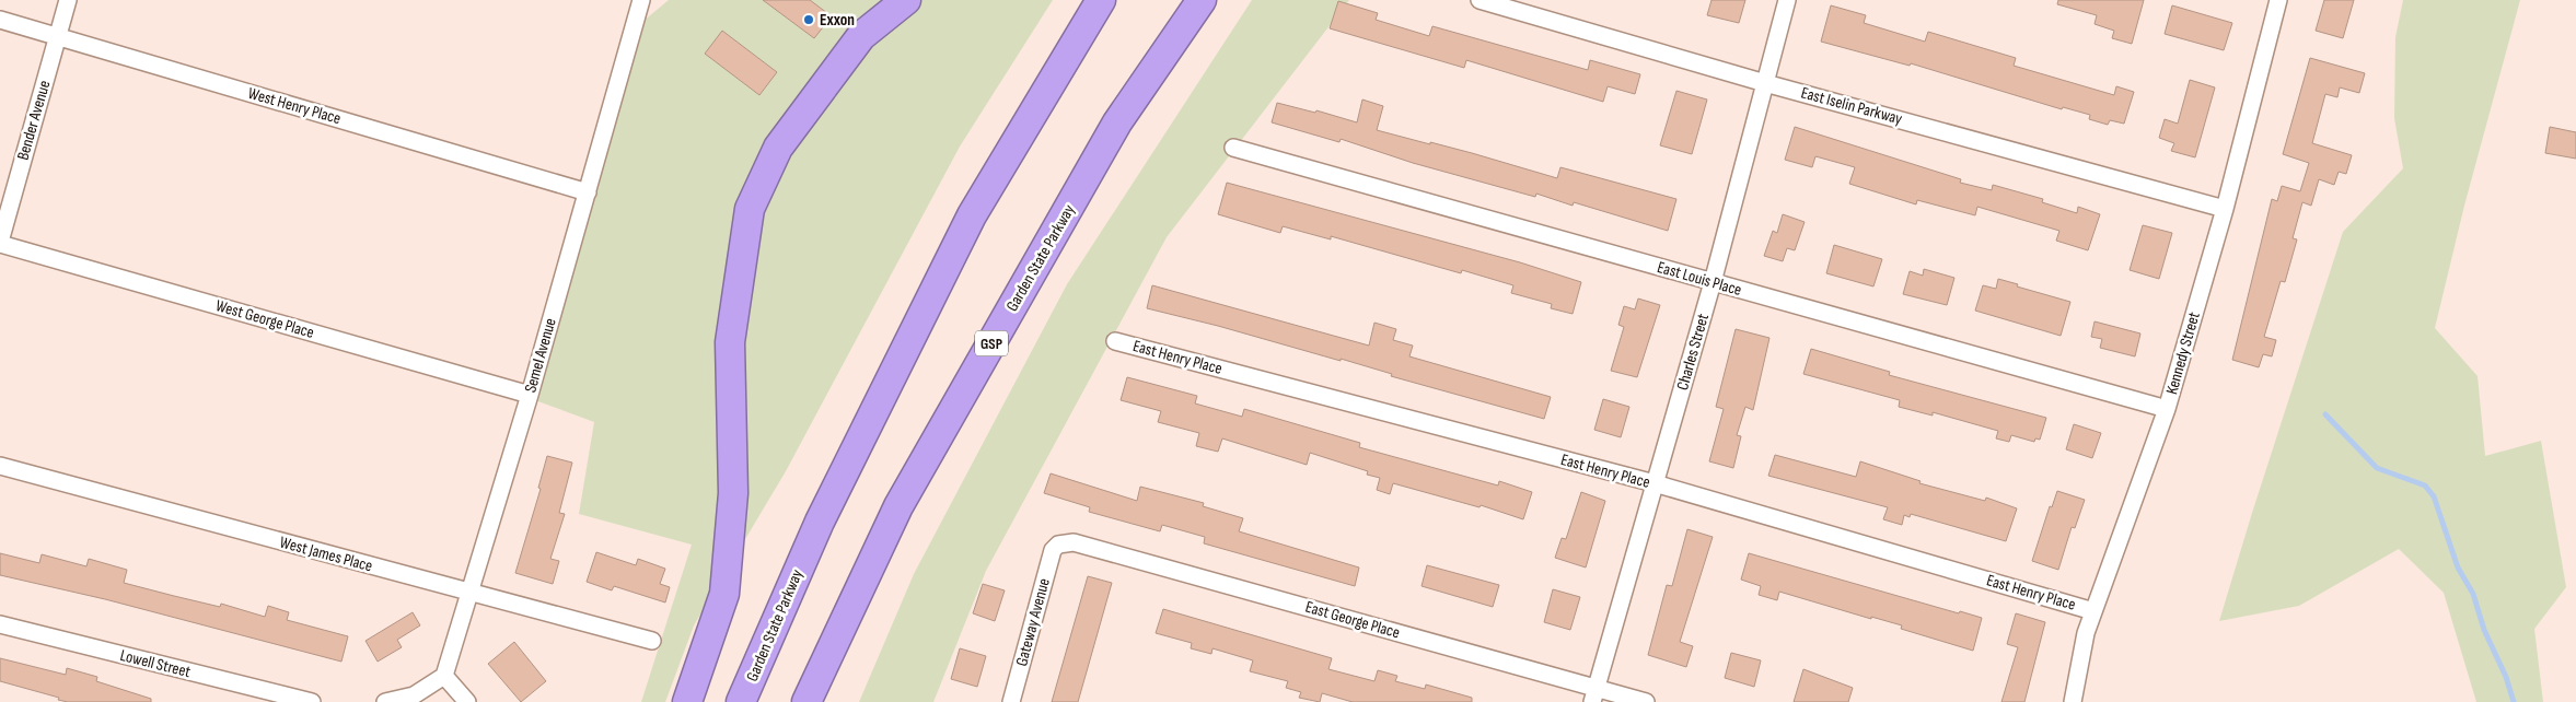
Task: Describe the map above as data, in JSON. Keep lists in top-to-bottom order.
{
  "streets": {
    "highway": ["Garden State Parkway", "GSP"],
    "street": [
      "West Henry Place",
      "East Iselin Parkway",
      "Bender Avenue",
      "East Louis Place",
      "West George Place",
      "Charles Street",
      "Kennedy Street",
      "Semel Avenue",
      "East Henry Place",
      "West James Place",
      "East George Place",
      "Gateway Avenue",
      "Lowell Street"
    ]
  },
  "crossings": [
    ["West Henry Place", "Bender Avenue"],
    ["West Henry Place", "Semel Avenue"],
    ["East Iselin Parkway", "Charles Street"],
    ["East Iselin Parkway", "Kennedy Street"],
    ["Bender Avenue", "West George Place"],
    ["East Louis Place", "Charles Street"],
    ["East Louis Place", "Kennedy Street"],
    ["West George Place", "Semel Avenue"],
    ["Charles Street", "East Henry Place"],
    ["Charles Street", "East George Place"],
    ["Kennedy Street", "East Henry Place"],
    ["Semel Avenue", "West James Place"],
    ["East George Place", "Gateway Avenue"]
  ],
  "places": ["Exxon"]
}
